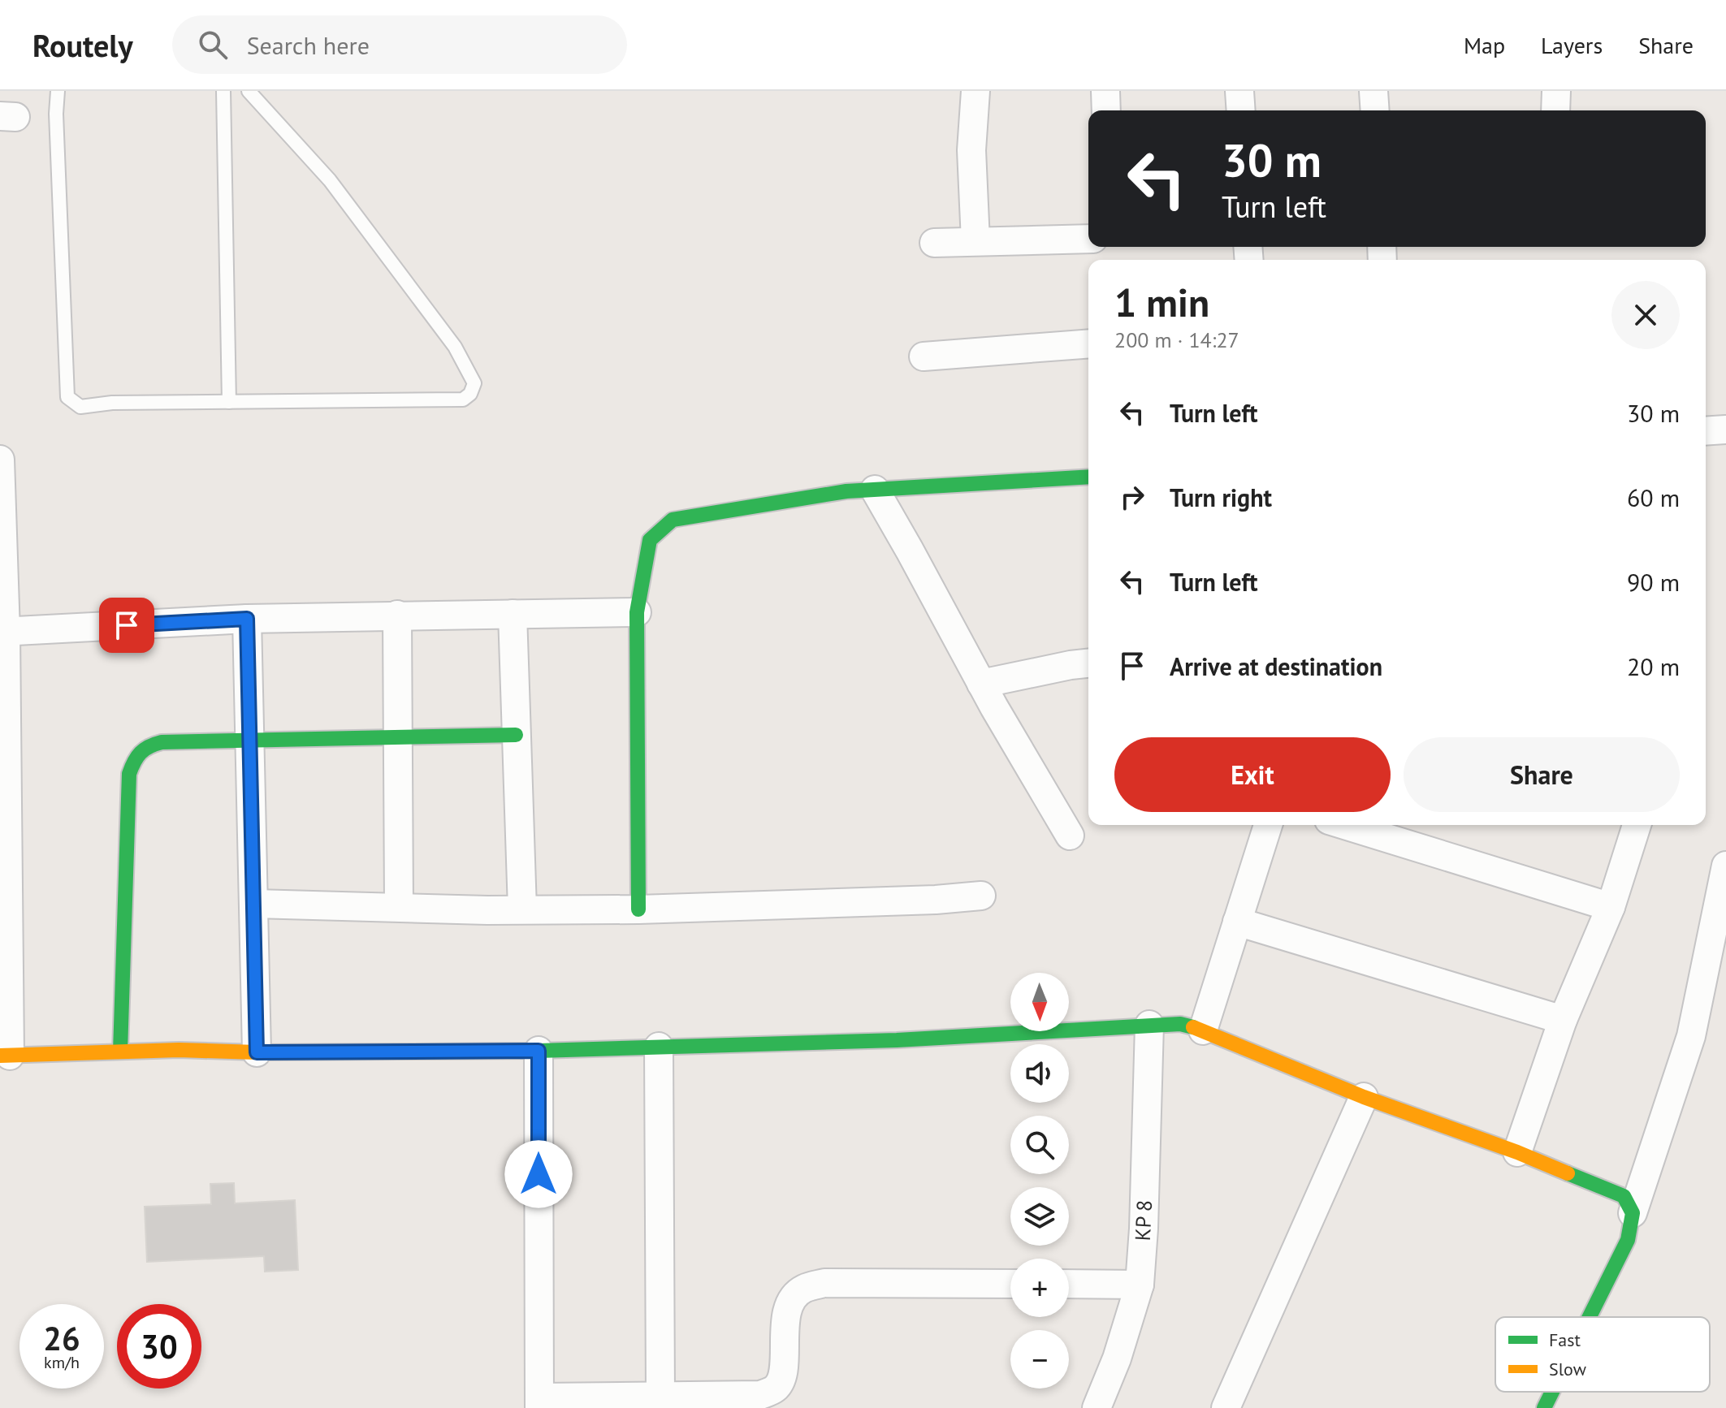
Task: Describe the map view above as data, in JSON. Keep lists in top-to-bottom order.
{
  "streets": {
    "street": ["KP 8"]
  },
  "legend": ["Fast", "Slow"],
  "north": "bottom",
  "page": {
    "header": "Routely",
    "search": "Search here",
    "nav": ["Map", "Layers", "Share"],
    "turn": ["30 m", "Turn left"],
    "heading": ["1 min", "200 m · 14:27"],
    "list": [
      {
        "name": "Turn left",
        "value": "30 m"
      },
      {
        "name": "Turn right",
        "value": "60 m"
      },
      {
        "name": "Turn left",
        "value": "90 m"
      },
      {
        "name": "Arrive at destination",
        "value": "20 m"
      }
    ],
    "buttons": ["Exit", "Share"],
    "map_buttons": ["+", "−"],
    "speed": "26 km/h",
    "limit": "30"
  }
}
